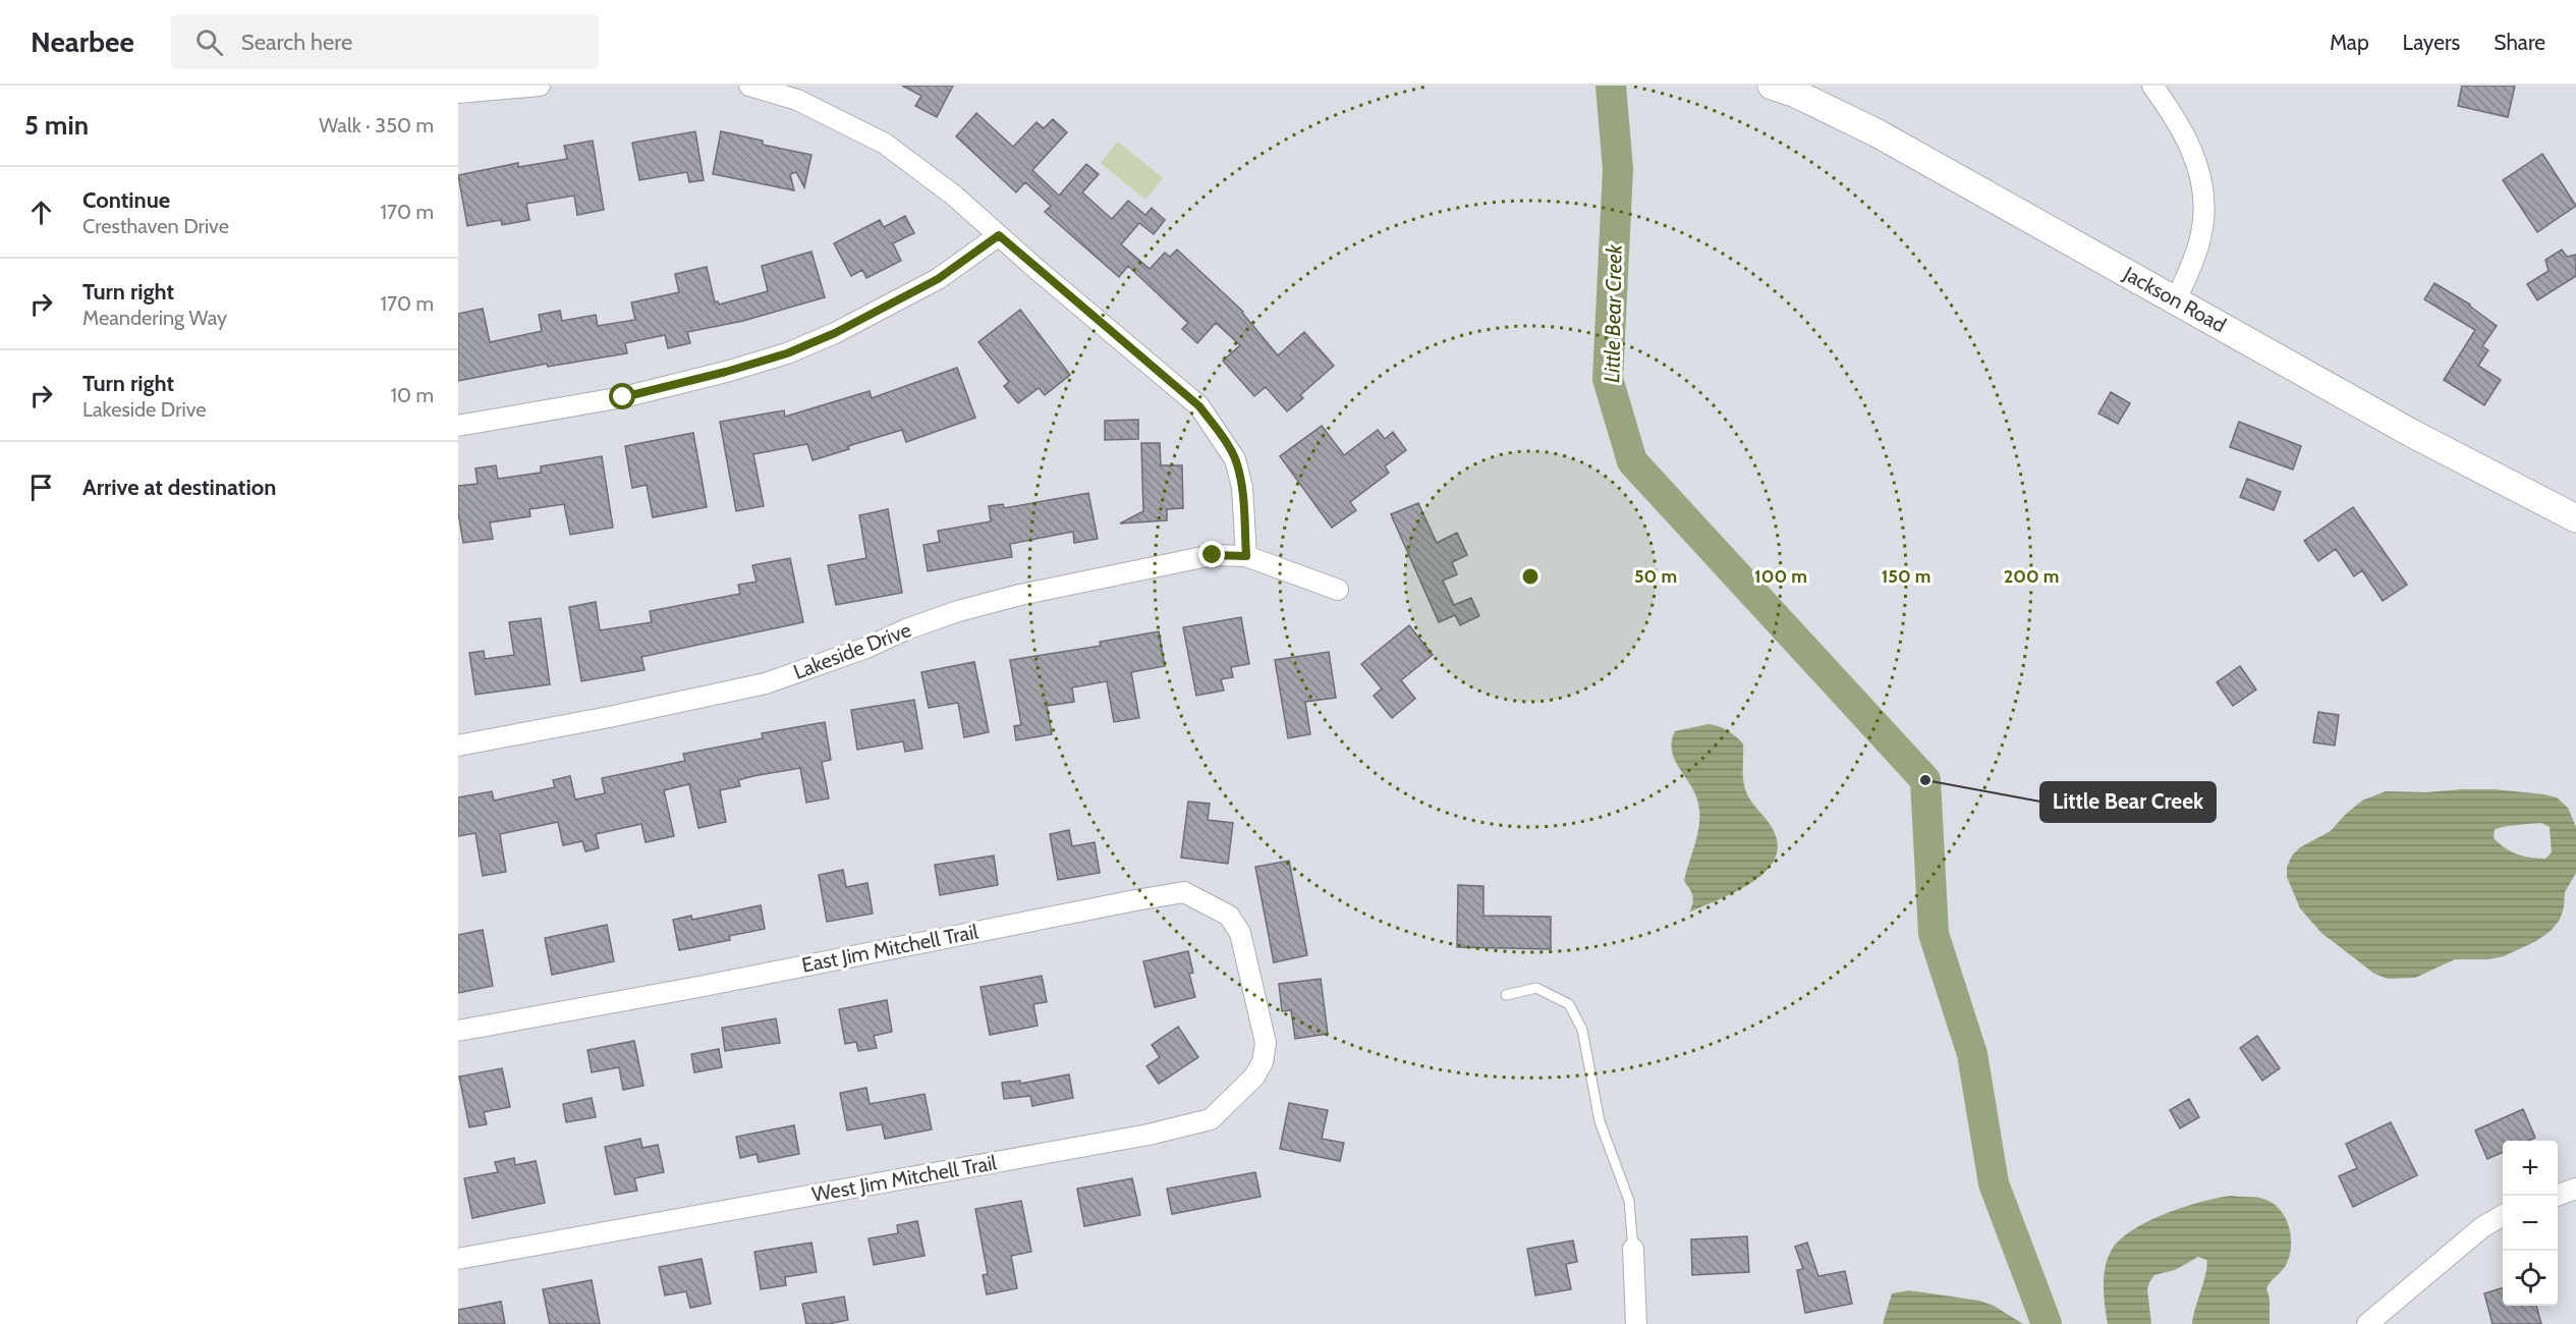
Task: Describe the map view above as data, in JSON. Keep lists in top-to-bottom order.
{
  "streets": {
    "main road": ["Jackson Road"],
    "street": ["Lakeside Drive", "East Jim Mitchell Trail", "West Jim Mitchell Trail"]
  },
  "crossings": [
    ["East Jim Mitchell Trail", "West Jim Mitchell Trail"]
  ],
  "water": ["Little Bear Creek"],
  "places": ["Little Bear Creek"],
  "page": {
    "header": "Nearbee",
    "search": "Search here",
    "nav": ["Map", "Layers", "Share"],
    "heading": ["5 min", "Walk · 350 m"],
    "list": [
      ["Continue", "Cresthaven Drive", "170 m"],
      ["Turn right", "Meandering Way", "170 m"],
      ["Turn right", "Lakeside Drive", "10 m"],
      "Arrive at destination"
    ],
    "map_buttons": ["+", "−"]
  },
  "rings": [
    "50 m",
    "100 m",
    "150 m",
    "200 m"
  ]
}
